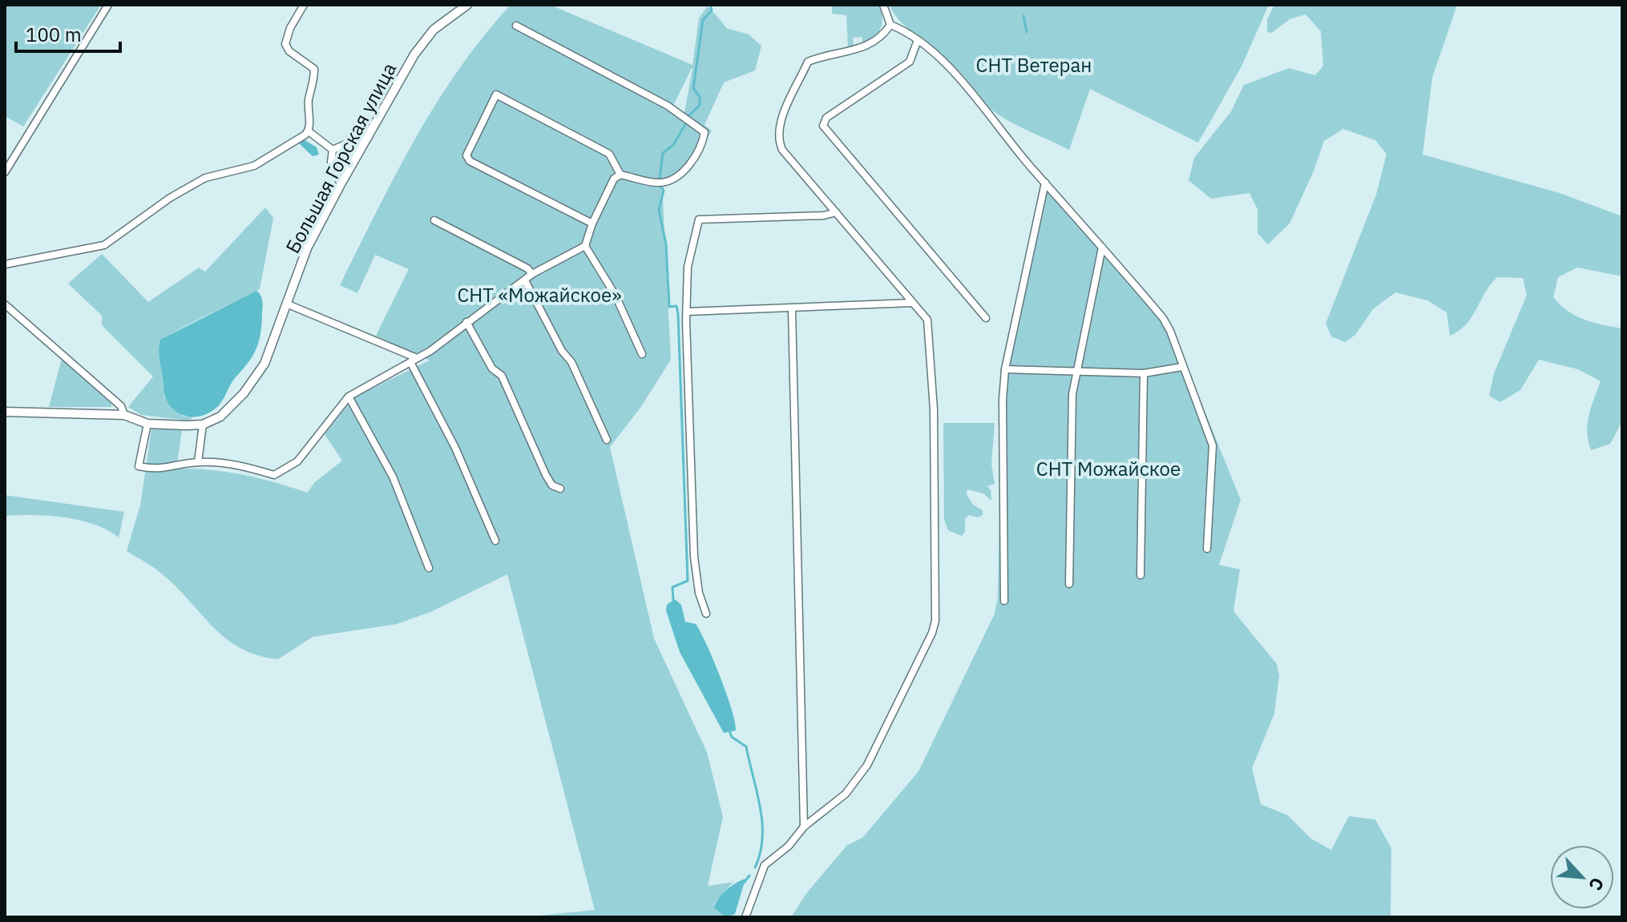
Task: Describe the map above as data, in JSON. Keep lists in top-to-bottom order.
{
  "streets": {
    "street": ["Большая Горская улица"]
  },
  "parks": ["СНТ Ветеран", "СНТ «Можайское»", "СНТ Можайское"],
  "scale_bar": "100 m",
  "north": "bottom right"
}
